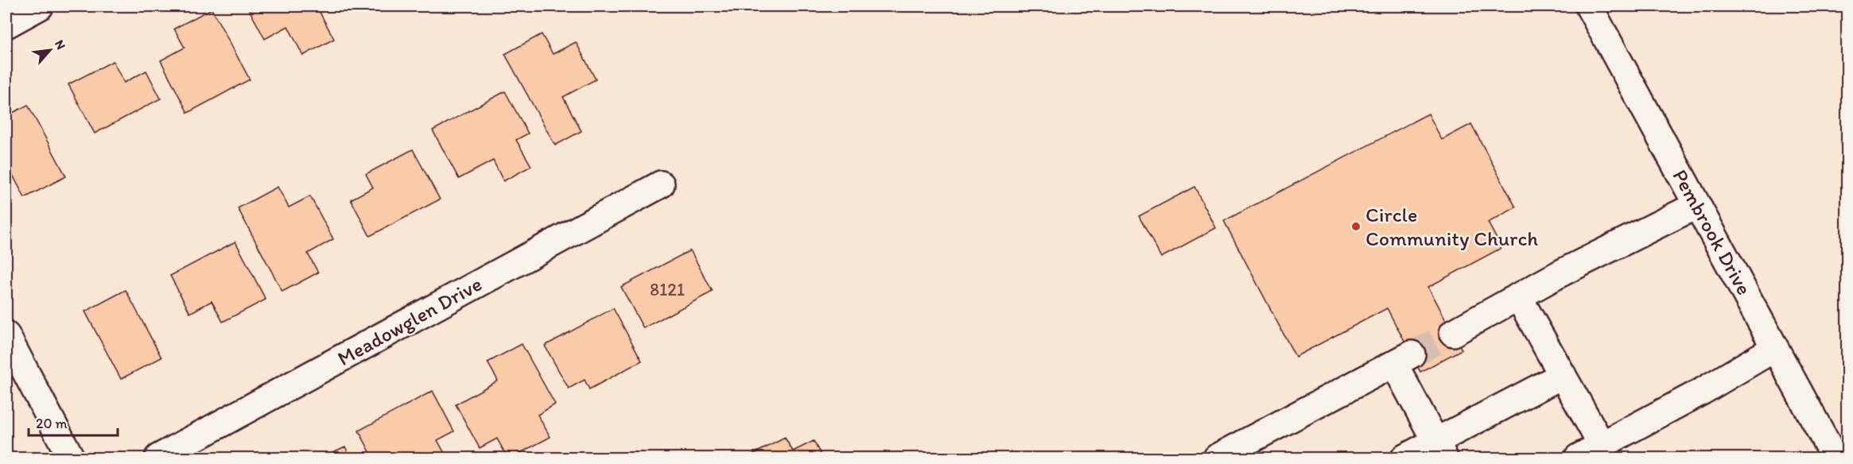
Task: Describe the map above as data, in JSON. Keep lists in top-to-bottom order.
{
  "streets": {
    "street": ["Pembrook Drive", "Meadowglen Drive"]
  },
  "places": ["Circle Community Church"],
  "house_numbers": ["8121"],
  "scale_bar": "20 m",
  "north": "top right"
}
